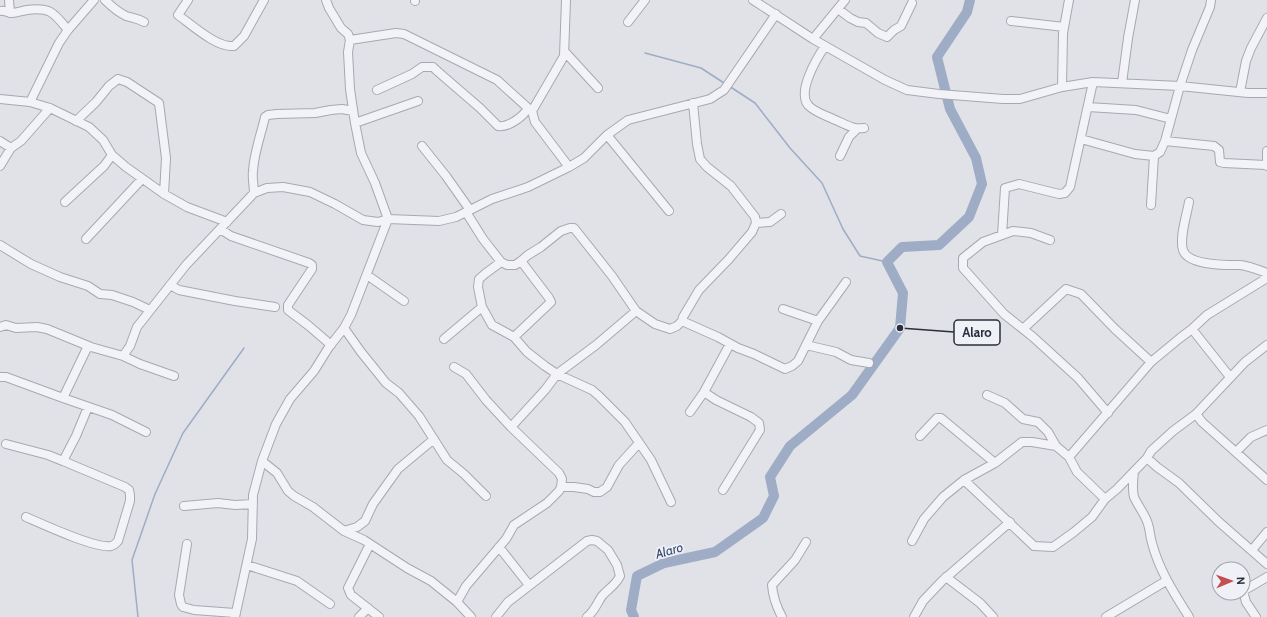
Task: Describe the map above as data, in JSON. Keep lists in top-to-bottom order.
{
  "water": ["Alaro"],
  "places": ["Alaro"],
  "north": "right"
}
